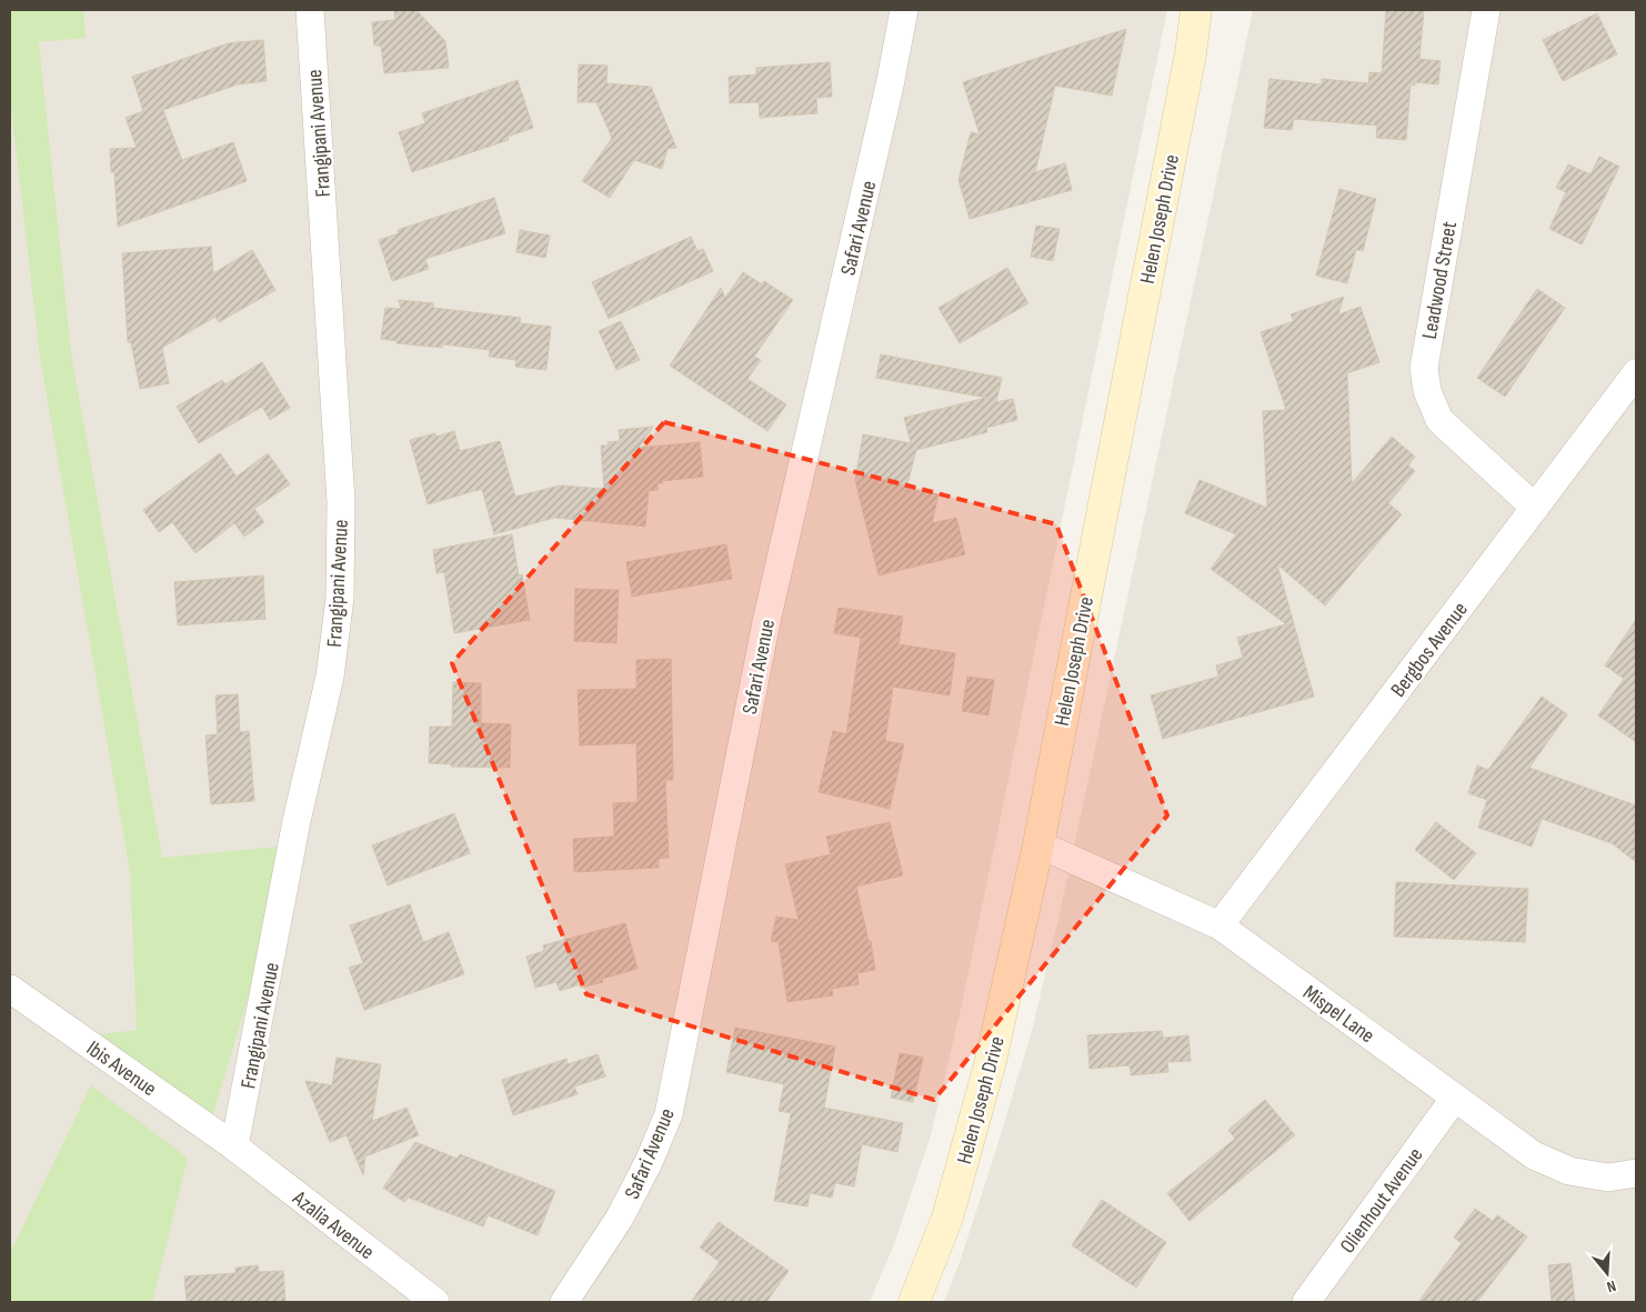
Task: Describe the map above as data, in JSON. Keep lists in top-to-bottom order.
{
  "streets": {
    "street": [
      "Frangipani Avenue",
      "Helen Joseph Drive",
      "Safari Avenue",
      "Leadwood Street",
      "Bergbos Avenue",
      "Mispel Lane",
      "Ibis Avenue",
      "Olienhout Avenue",
      "Azalia Avenue"
    ]
  },
  "crossings": [
    ["Frangipani Avenue", "Ibis Avenue"],
    ["Frangipani Avenue", "Azalia Avenue"],
    ["Helen Joseph Drive", "Mispel Lane"],
    ["Leadwood Street", "Bergbos Avenue"],
    ["Bergbos Avenue", "Mispel Lane"],
    ["Mispel Lane", "Olienhout Avenue"],
    ["Ibis Avenue", "Azalia Avenue"]
  ],
  "north": "bottom"
}
